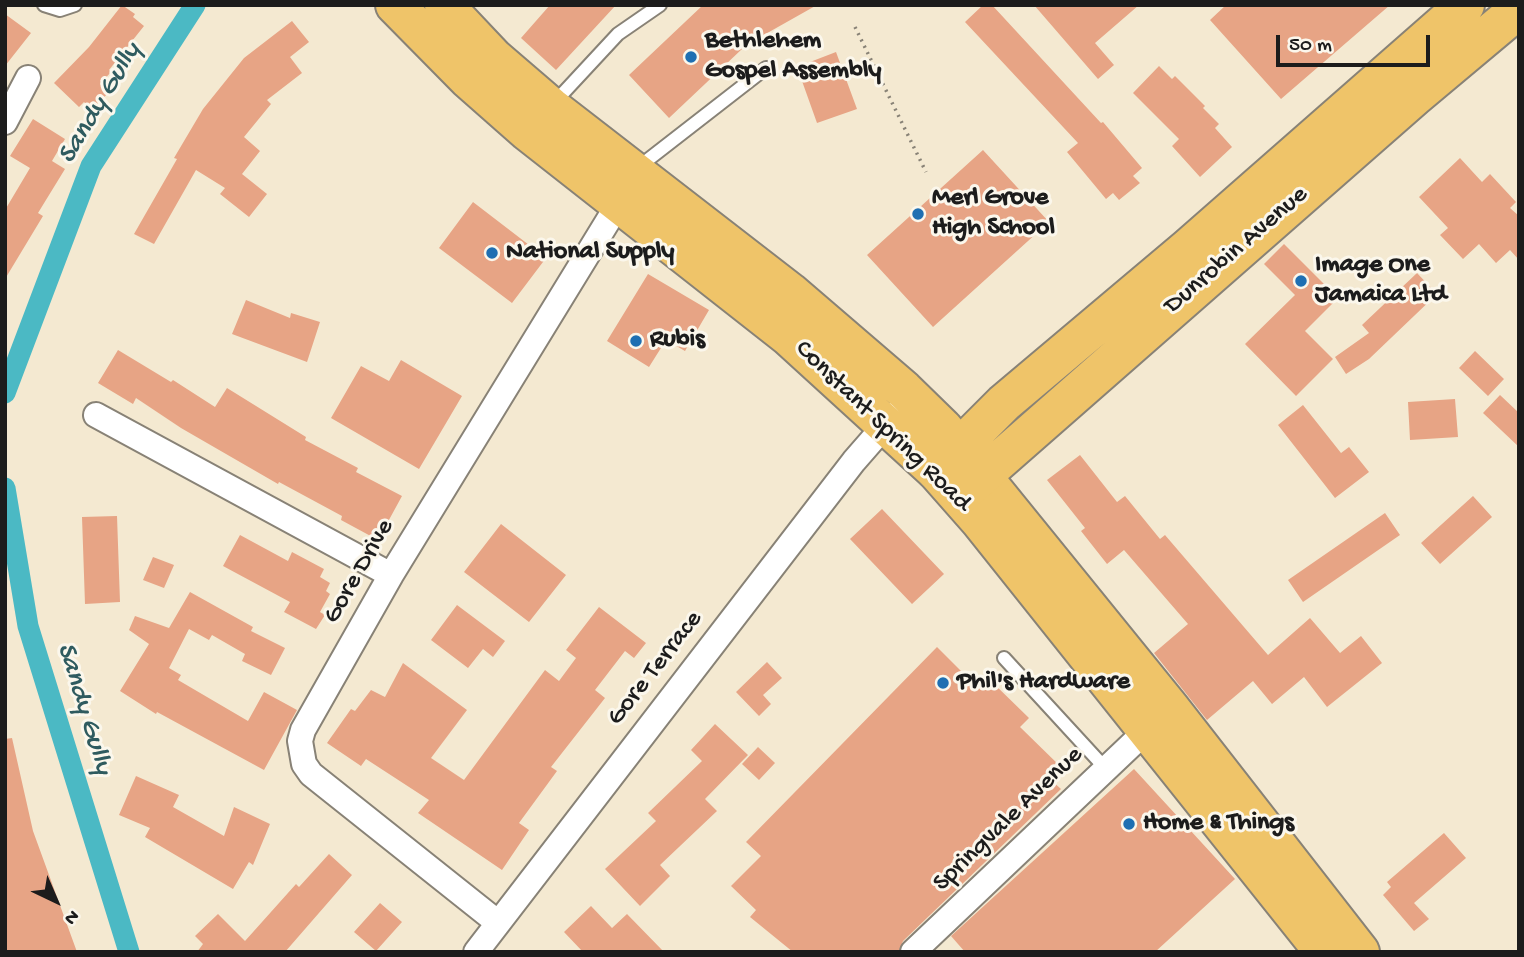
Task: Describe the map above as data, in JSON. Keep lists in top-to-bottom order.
{
  "streets": {
    "main road": ["Dunrobin Avenue", "Constant Spring Road"],
    "street": ["Gore Drive", "Gore Terrace", "Springvale Avenue"]
  },
  "crossings": [
    ["Dunrobin Avenue", "Constant Spring Road"],
    ["Constant Spring Road", "Gore Drive"],
    ["Constant Spring Road", "Gore Terrace"],
    ["Constant Spring Road", "Springvale Avenue"],
    ["Gore Drive", "Gore Terrace"]
  ],
  "water": ["Sandy Gully"],
  "places": [
    "Bethlehem Gospel Assembly",
    "Merl Grove High School",
    "National Supply",
    "Image One Jamaica Ltd",
    "Rubis",
    "Phil's Hardware",
    "Home & Things"
  ],
  "scale_bar": "50 m",
  "north": "bottom right"
}
